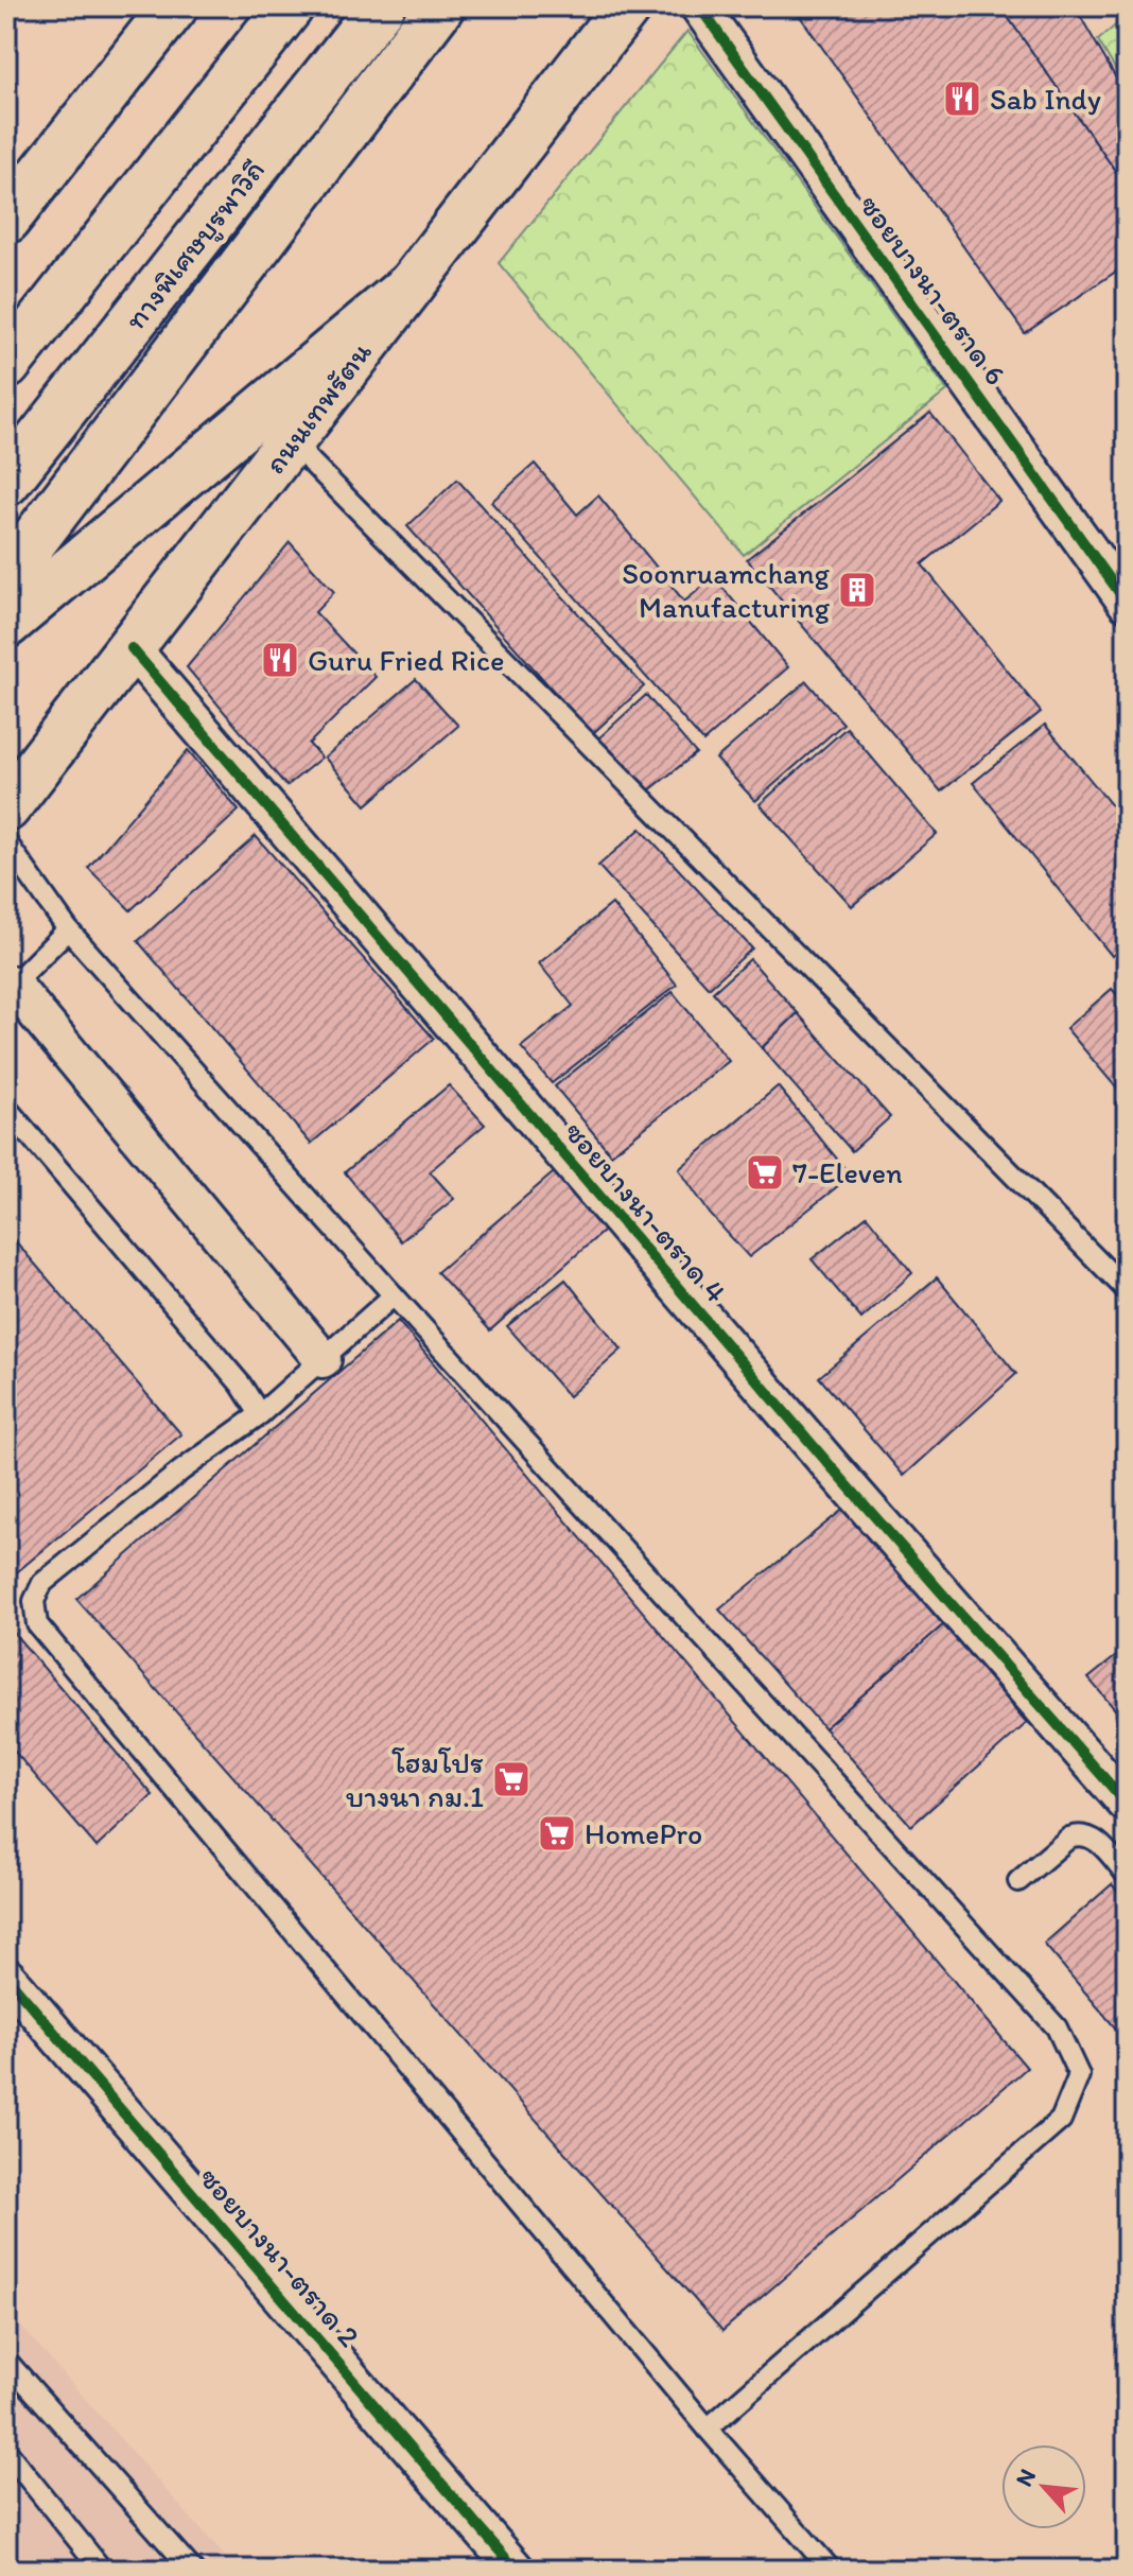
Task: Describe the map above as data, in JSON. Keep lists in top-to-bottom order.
{
  "streets": {
    "main road": ["ทางพิเศษบูรพาวิถี", "ถนนเทพรัตน"],
    "street": ["ซอยบางนา-ตราด 6", "ซอยบางนา-ตราด 4", "ซอยบางนา-ตราด 2"]
  },
  "crossings": [
    ["ถนนเทพรัตน", "ซอยบางนา-ตราด 4"]
  ],
  "places": {
    "restaurant": ["Sab Indy", "Guru Fried Rice"],
    "building": ["Soonruamchang Manufacturing"],
    "supermarket": ["7-Eleven", "โฮมโปร บางนา กม.1", "HomePro"]
  },
  "north": "top left"
}
